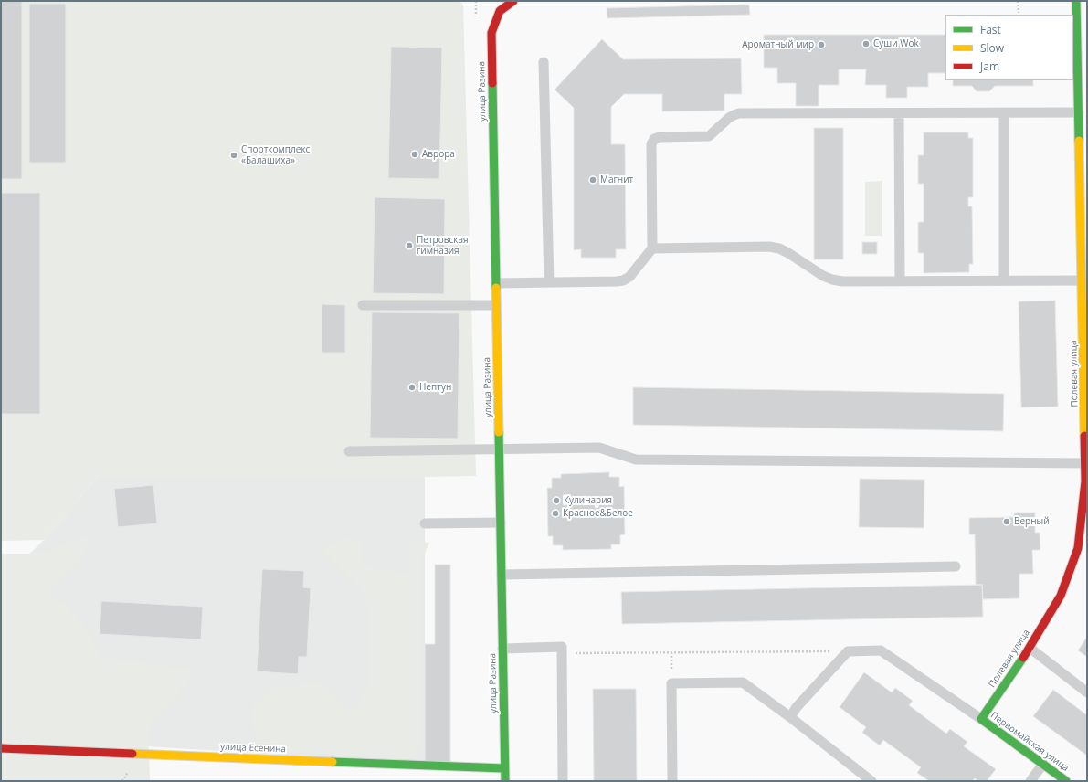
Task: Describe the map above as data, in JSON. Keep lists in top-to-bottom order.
{
  "streets": {
    "street": [
      "улица Разина",
      "Полевая улица",
      "Первомайская улица",
      "улица Есенина"
    ]
  },
  "crossings": [
    ["улица Разина", "улица Есенина"],
    ["Полевая улица", "Первомайская улица"]
  ],
  "places": [
    "Суши Wok",
    "Ароматный мир",
    "Аврора",
    "Спорткомплекс «Балашиха»",
    "Магнит",
    "Петровская гимназия",
    "Нептун",
    "Кулинария",
    "Красное&Белое",
    "Верный"
  ],
  "legend": ["Fast", "Slow", "Jam"]
}
